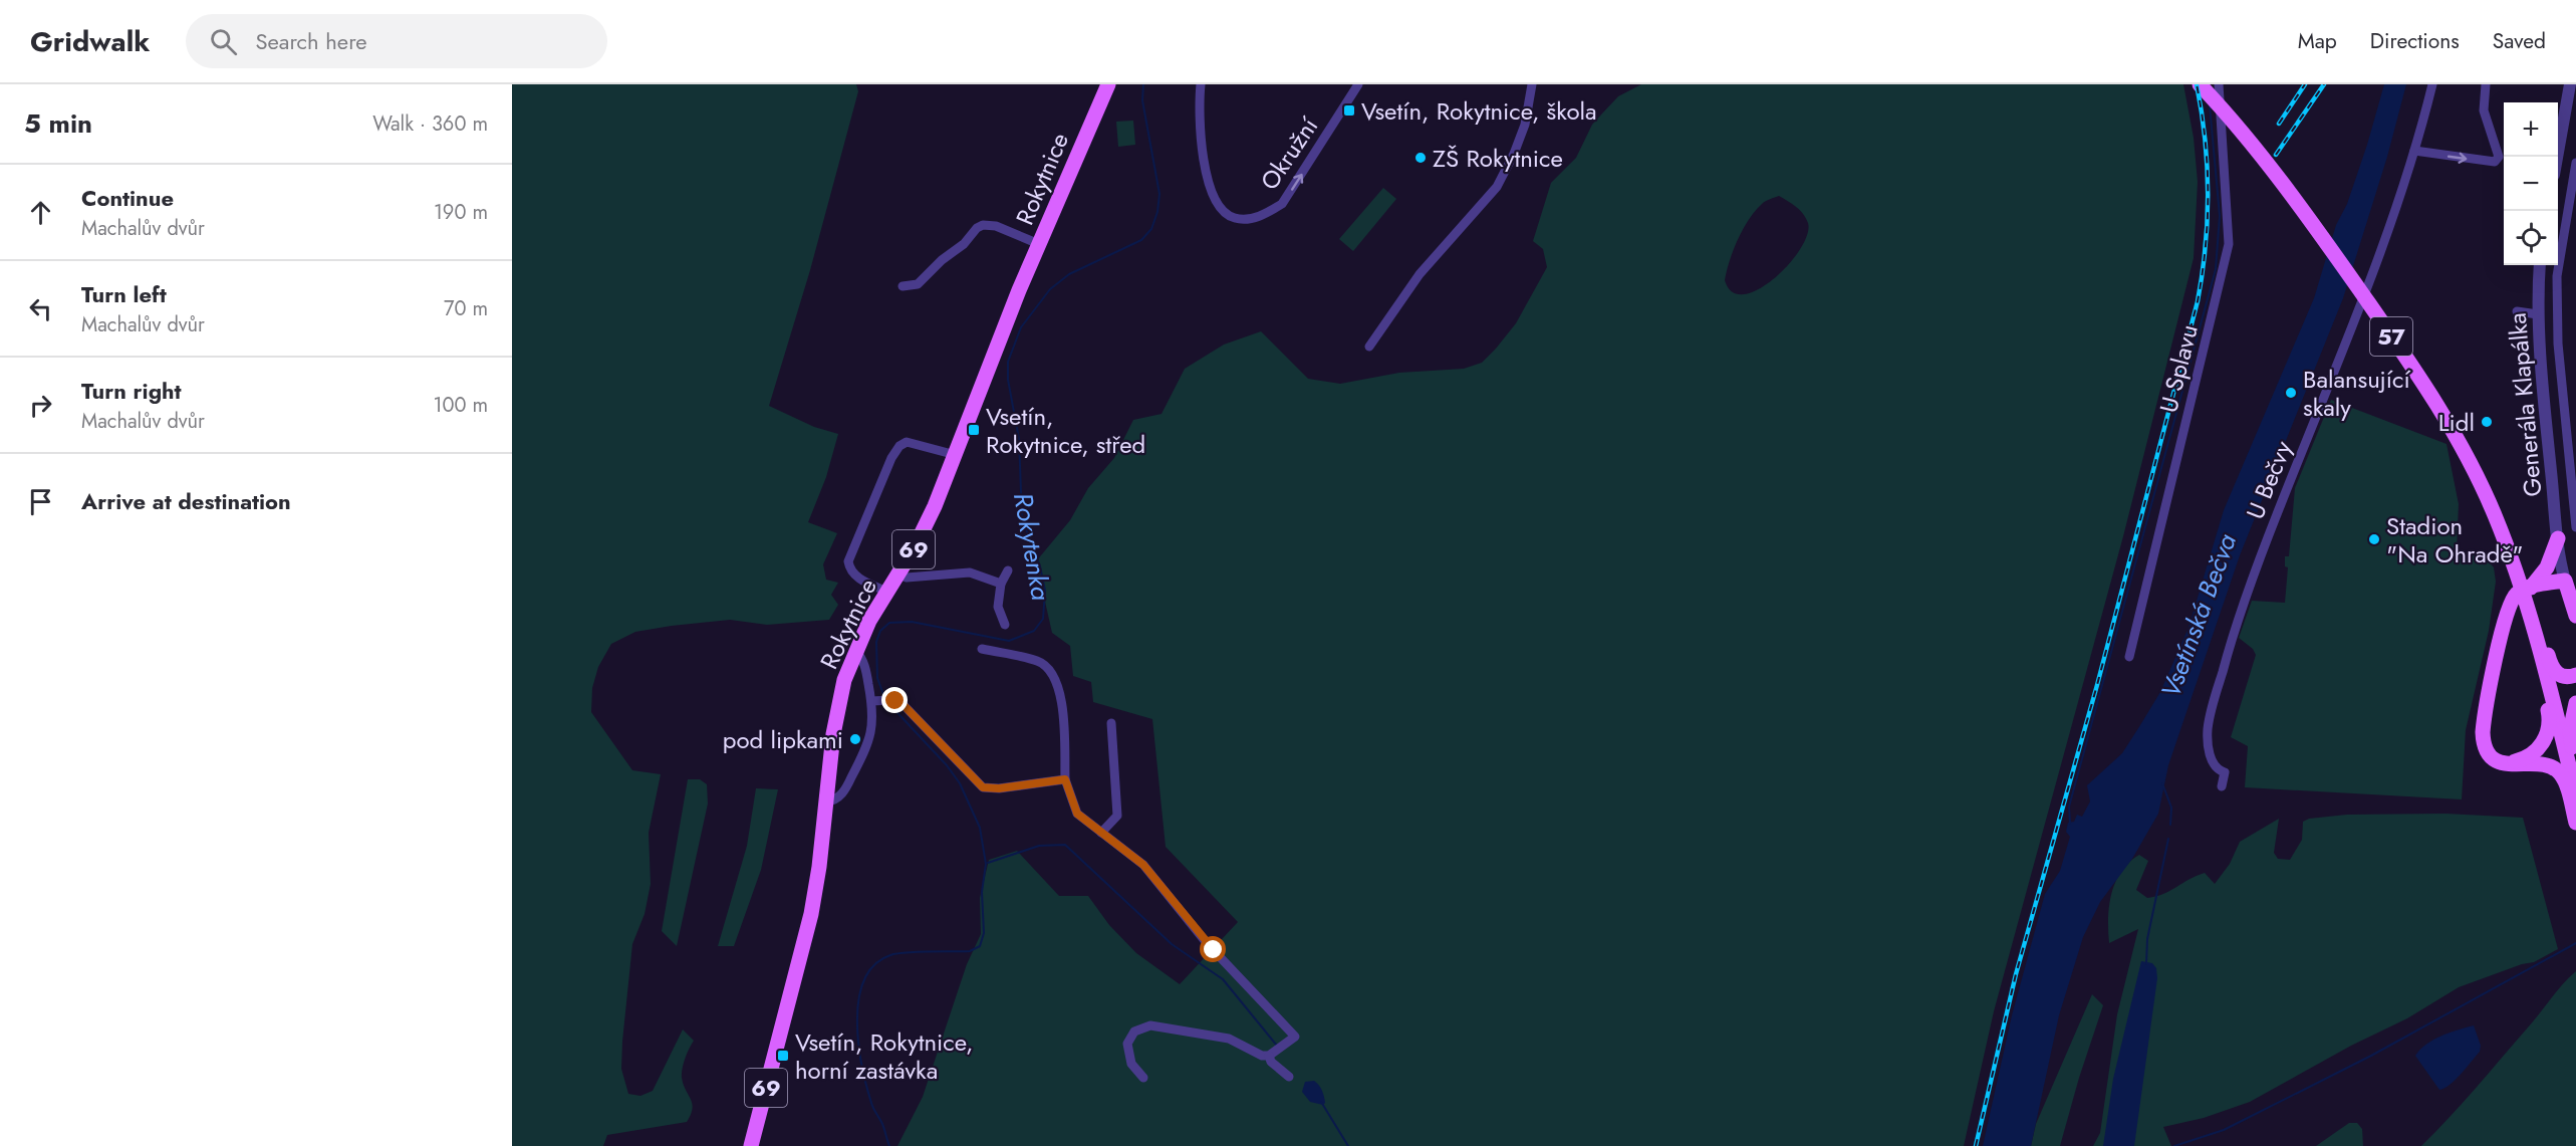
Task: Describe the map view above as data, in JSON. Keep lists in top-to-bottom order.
{
  "streets": {
    "main road": ["Rokytnice", "57", "69"],
    "street": [
      "Okružní",
      "U Splavu",
      "Generála Klapálka",
      "U Bečvy"
    ]
  },
  "water": ["Rokytenka", "Vsetínská Bečva"],
  "places": {
    "transit": ["Vsetín, Rokytnice, škola", "Vsetín, Rokytnice, střed", "Vsetín, Rokytnice, horní zastávka"],
    "other": [
      "ZŠ Rokytnice",
      "Balansující skaly",
      "Lidl",
      "Stadion \"Na Ohradě\"",
      "pod lipkami"
    ]
  },
  "page": {
    "header": "Gridwalk",
    "search": "Search here",
    "nav": ["Map", "Directions", "Saved"],
    "heading": ["5 min", "Walk · 360 m"],
    "map_buttons": ["+", "−"],
    "list": [
      ["Continue", "Machalův dvůr", "190 m"],
      ["Turn left", "Machalův dvůr", "70 m"],
      ["Turn right", "Machalův dvůr", "100 m"],
      "Arrive at destination"
    ]
  }
}
